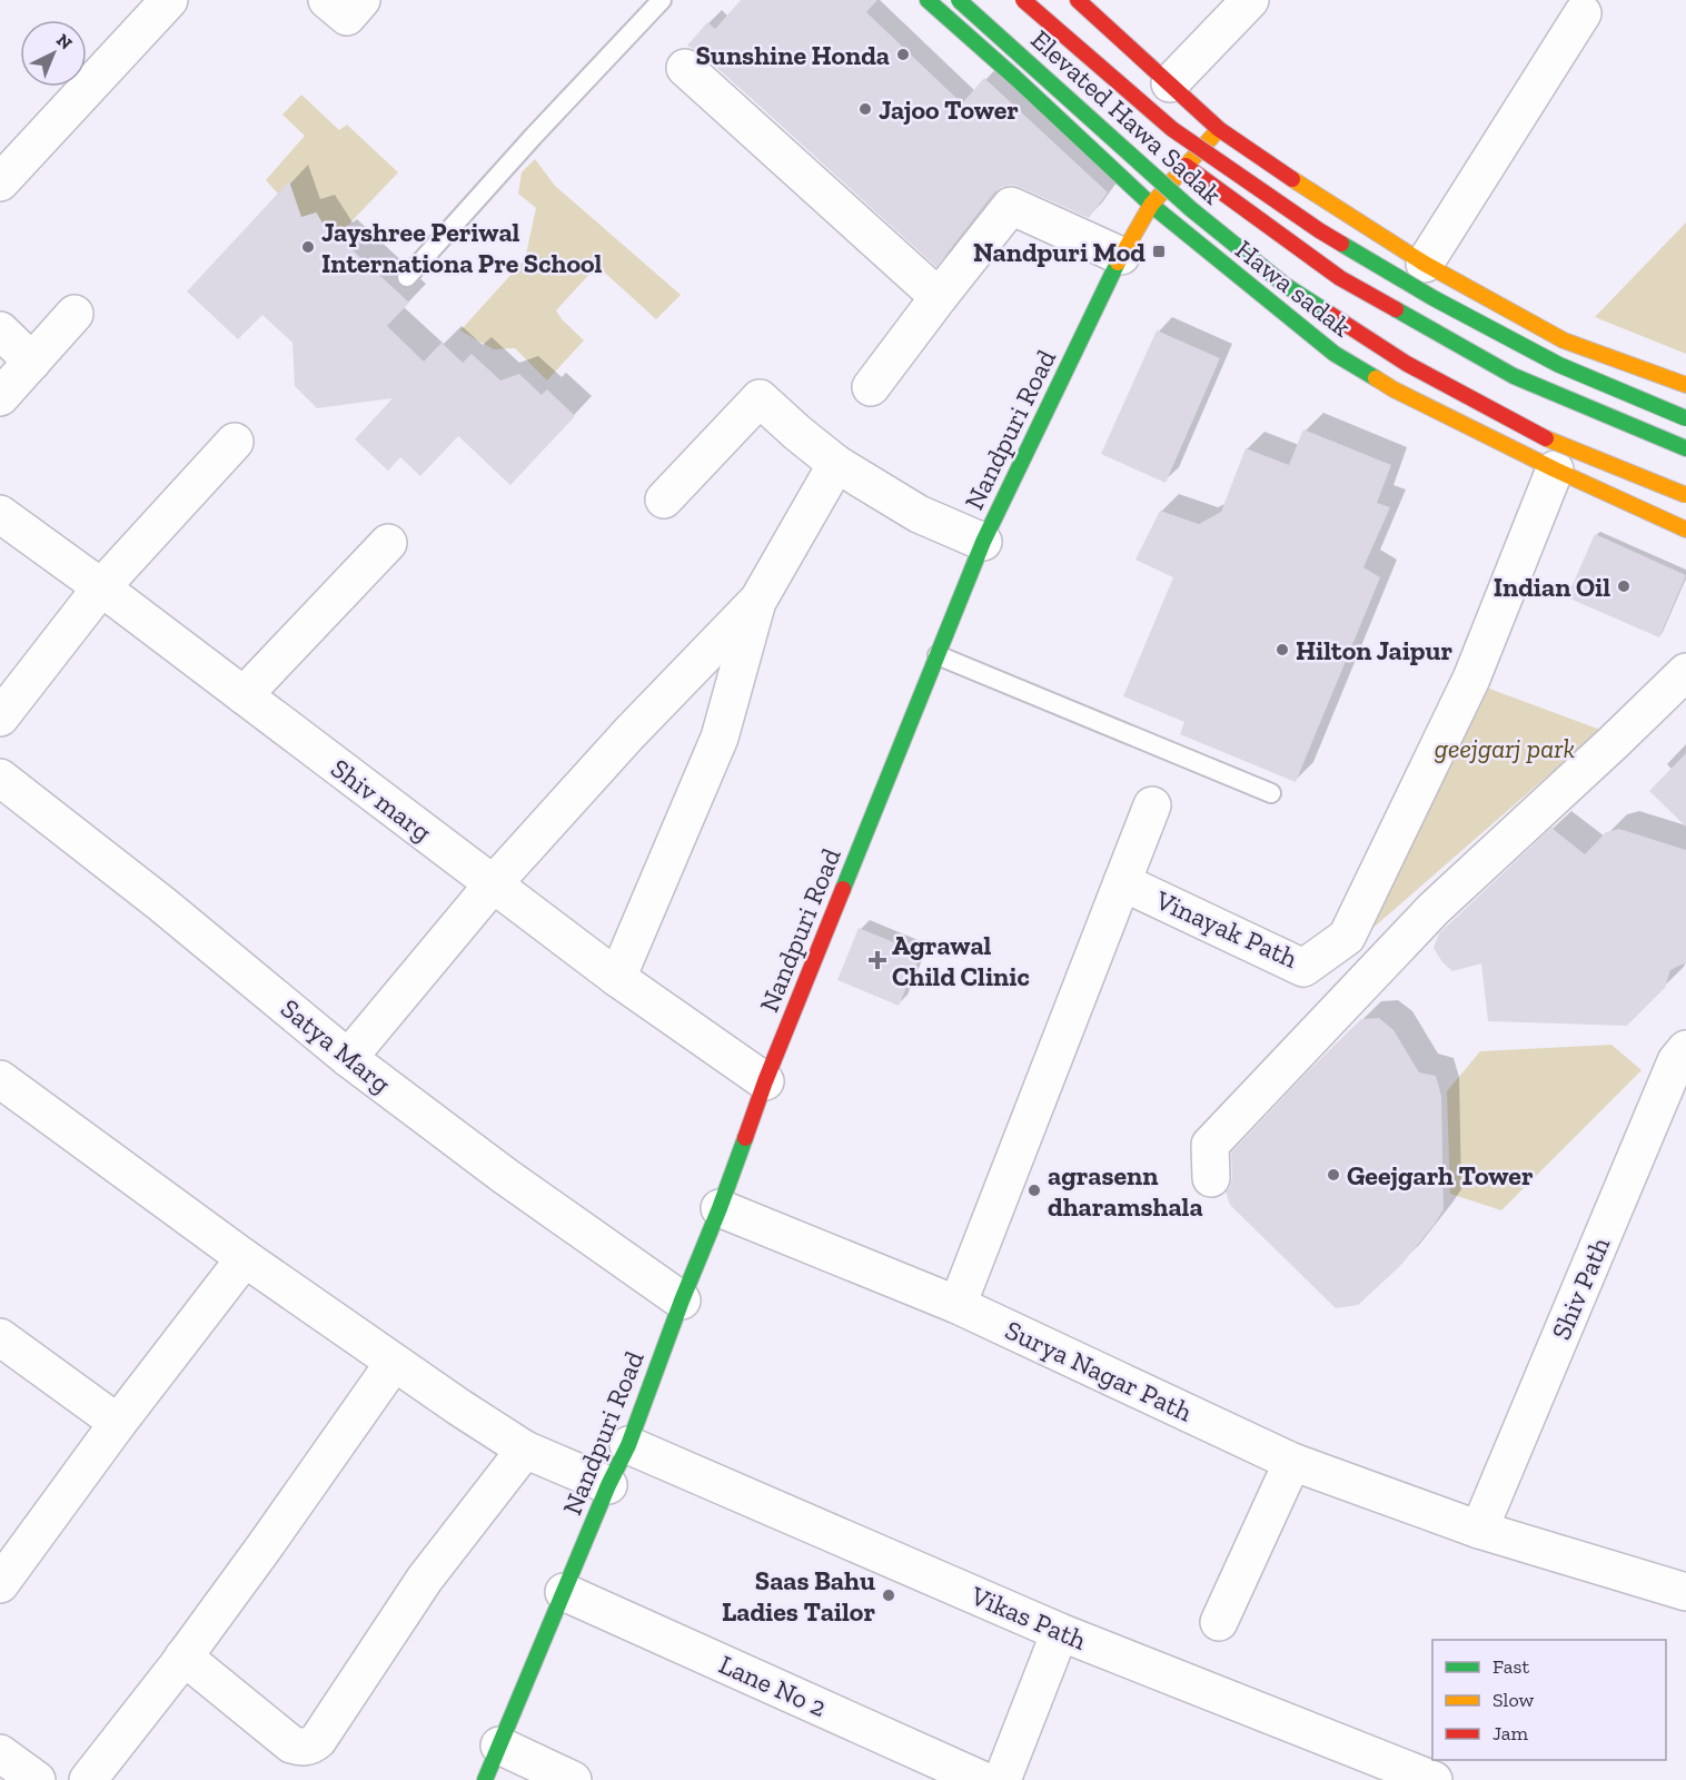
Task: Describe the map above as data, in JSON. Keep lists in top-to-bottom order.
{
  "streets": {
    "main road": ["Elevated Hawa Sadak", "Hawa sadak", "Nandpuri Road"],
    "street": [
      "Shiv marg",
      "Vinayak Path",
      "Satya Marg",
      "Shiv Path",
      "Surya Nagar Path",
      "Vikas Path",
      "Lane No 2"
    ]
  },
  "crossings": [
    ["Hawa sadak", "Nandpuri Road"],
    ["Hawa sadak", "Vinayak Path"],
    ["Nandpuri Road", "Shiv marg"],
    ["Nandpuri Road", "Satya Marg"],
    ["Nandpuri Road", "Surya Nagar Path"],
    ["Nandpuri Road", "Vikas Path"],
    ["Nandpuri Road", "Lane No 2"],
    ["Vinayak Path", "Surya Nagar Path"],
    ["Shiv Path", "Surya Nagar Path"]
  ],
  "parks": ["geejgarj park"],
  "places": {
    "other": [
      "Sunshine Honda",
      "Jajoo Tower",
      "Jayshree Periwal Internationa Pre School",
      "Indian Oil",
      "Hilton Jaipur",
      "Geejgarh Tower",
      "agrasenn dharamshala",
      "Saas Bahu Ladies Tailor"
    ],
    "transit": ["Nandpuri Mod"],
    "health": ["Agrawal Child Clinic"]
  },
  "legend": ["Fast", "Slow", "Jam"],
  "north": "top right"
}
